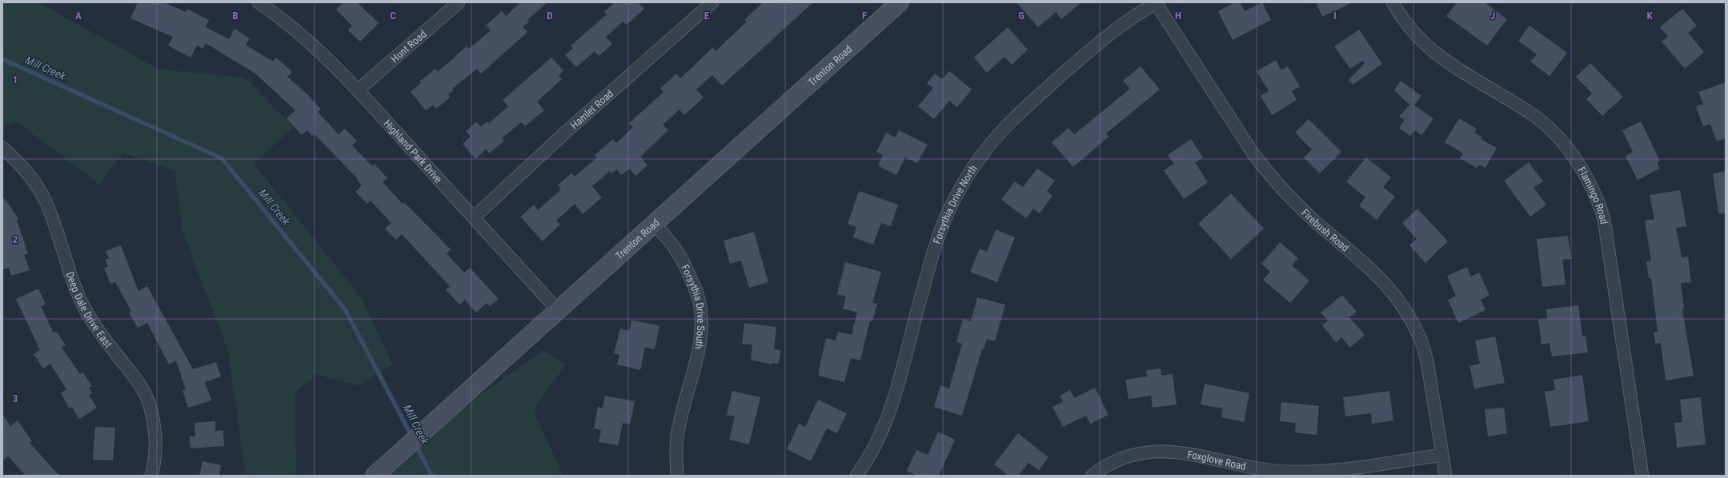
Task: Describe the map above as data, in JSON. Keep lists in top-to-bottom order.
{
  "streets": {
    "main road": ["Trenton Road"],
    "street": [
      "Hunt Road",
      "Hamlet Road",
      "Highland Park Drive",
      "Flamingo Road",
      "Forsythia Drive North",
      "Firebush Road",
      "Forsythia Drive South",
      "Deep Dale Drive East",
      "Foxglove Road"
    ]
  },
  "crossings": [
    ["Hunt Road", "Highland Park Drive"],
    ["Trenton Road", "Highland Park Drive"],
    ["Trenton Road", "Forsythia Drive South"],
    ["Hamlet Road", "Highland Park Drive"],
    ["Forsythia Drive North", "Firebush Road"],
    ["Firebush Road", "Foxglove Road"]
  ],
  "water": ["Mill Creek"],
  "grid": {
    "columns": [
      "A",
      "B",
      "C",
      "D",
      "E",
      "F",
      "G",
      "H",
      "I",
      "J",
      "K"
    ],
    "rows": ["1", "2", "3"]
  }
}
